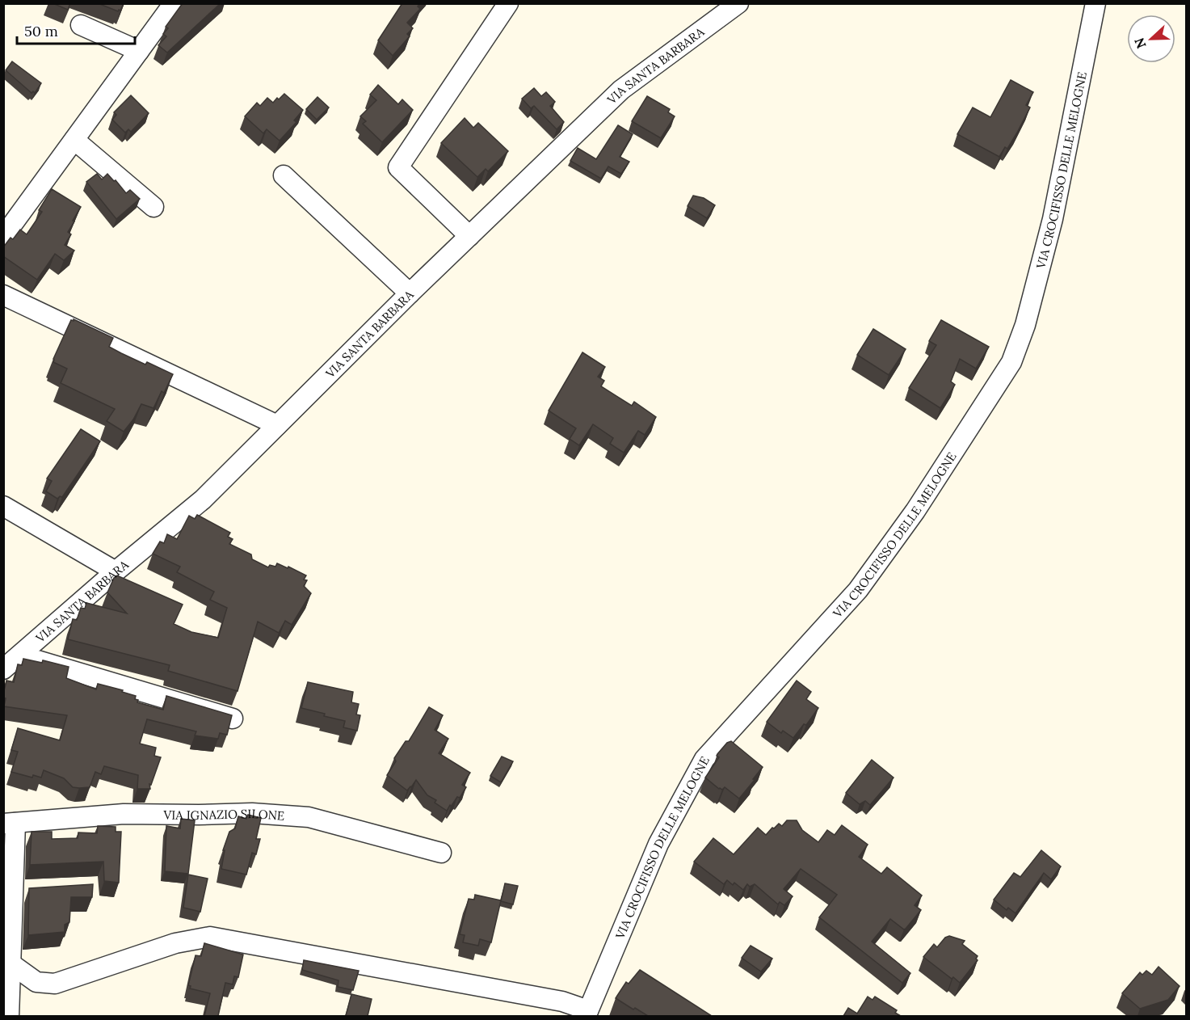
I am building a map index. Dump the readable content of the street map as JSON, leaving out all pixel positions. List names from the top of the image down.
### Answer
{
  "streets": {
    "street": ["VIA SANTA BARBARA", "VIA CROCIFISSO DELLE MELOGNE", "VIA IGNAZIO SILONE"]
  },
  "scale_bar": "50 m",
  "north": "left"
}
